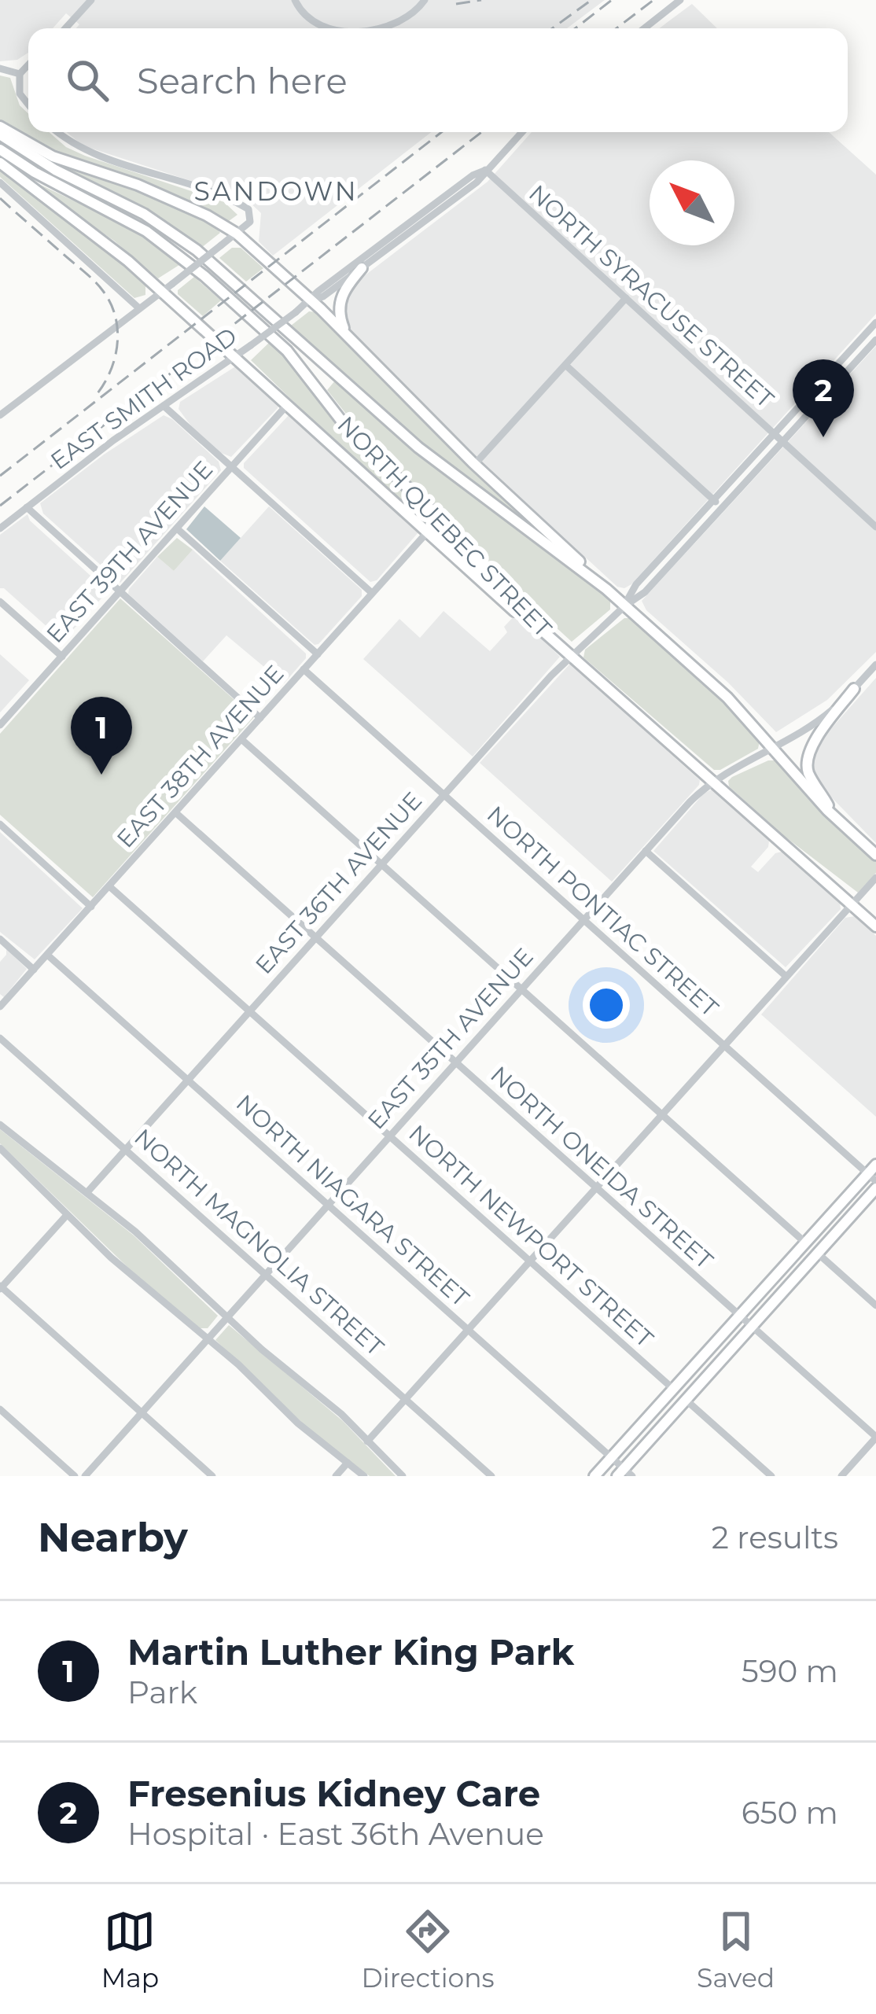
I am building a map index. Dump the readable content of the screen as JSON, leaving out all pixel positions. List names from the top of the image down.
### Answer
{
  "streets": {
    "main road": ["NORTH QUEBEC STREET"],
    "street": [
      "NORTH SYRACUSE STREET",
      "EAST SMITH ROAD",
      "EAST 39TH AVENUE",
      "EAST 38TH AVENUE",
      "EAST 36TH AVENUE",
      "NORTH PONTIAC STREET",
      "EAST 35TH AVENUE",
      "NORTH ONEIDA STREET",
      "NORTH NIAGARA STREET",
      "NORTH NEWPORT STREET",
      "NORTH MAGNOLIA STREET"
    ]
  },
  "crossings": [
    ["NORTH SYRACUSE STREET", "EAST SMITH ROAD"],
    ["NORTH SYRACUSE STREET", "EAST 36TH AVENUE"],
    ["NORTH QUEBEC STREET", "EAST 36TH AVENUE"],
    ["NORTH QUEBEC STREET", "EAST 35TH AVENUE"],
    ["EAST 38TH AVENUE", "NORTH PONTIAC STREET"],
    ["EAST 38TH AVENUE", "NORTH ONEIDA STREET"],
    ["EAST 38TH AVENUE", "NORTH NIAGARA STREET"],
    ["EAST 38TH AVENUE", "NORTH NEWPORT STREET"],
    ["EAST 36TH AVENUE", "NORTH PONTIAC STREET"],
    ["EAST 36TH AVENUE", "NORTH ONEIDA STREET"],
    ["EAST 36TH AVENUE", "NORTH NIAGARA STREET"],
    ["EAST 36TH AVENUE", "NORTH NEWPORT STREET"],
    ["EAST 36TH AVENUE", "NORTH MAGNOLIA STREET"],
    ["NORTH PONTIAC STREET", "EAST 35TH AVENUE"],
    ["EAST 35TH AVENUE", "NORTH ONEIDA STREET"],
    ["EAST 35TH AVENUE", "NORTH NIAGARA STREET"],
    ["EAST 35TH AVENUE", "NORTH NEWPORT STREET"],
    ["EAST 35TH AVENUE", "NORTH MAGNOLIA STREET"]
  ],
  "districts": ["SANDOWN"],
  "north": "top left",
  "page": {
    "search": "Search here",
    "pins": ["2", "1"],
    "heading": ["Nearby", "2 results"],
    "list": [
      {
        "mark": "1",
        "name": "Martin Luther King Park",
        "note": "Park",
        "value": "590 m"
      },
      {
        "mark": "2",
        "name": "Fresenius Kidney Care",
        "note": "Hospital · East 36th Avenue",
        "value": "650 m"
      }
    ],
    "nav": ["Map", "Directions", "Saved"]
  }
}
